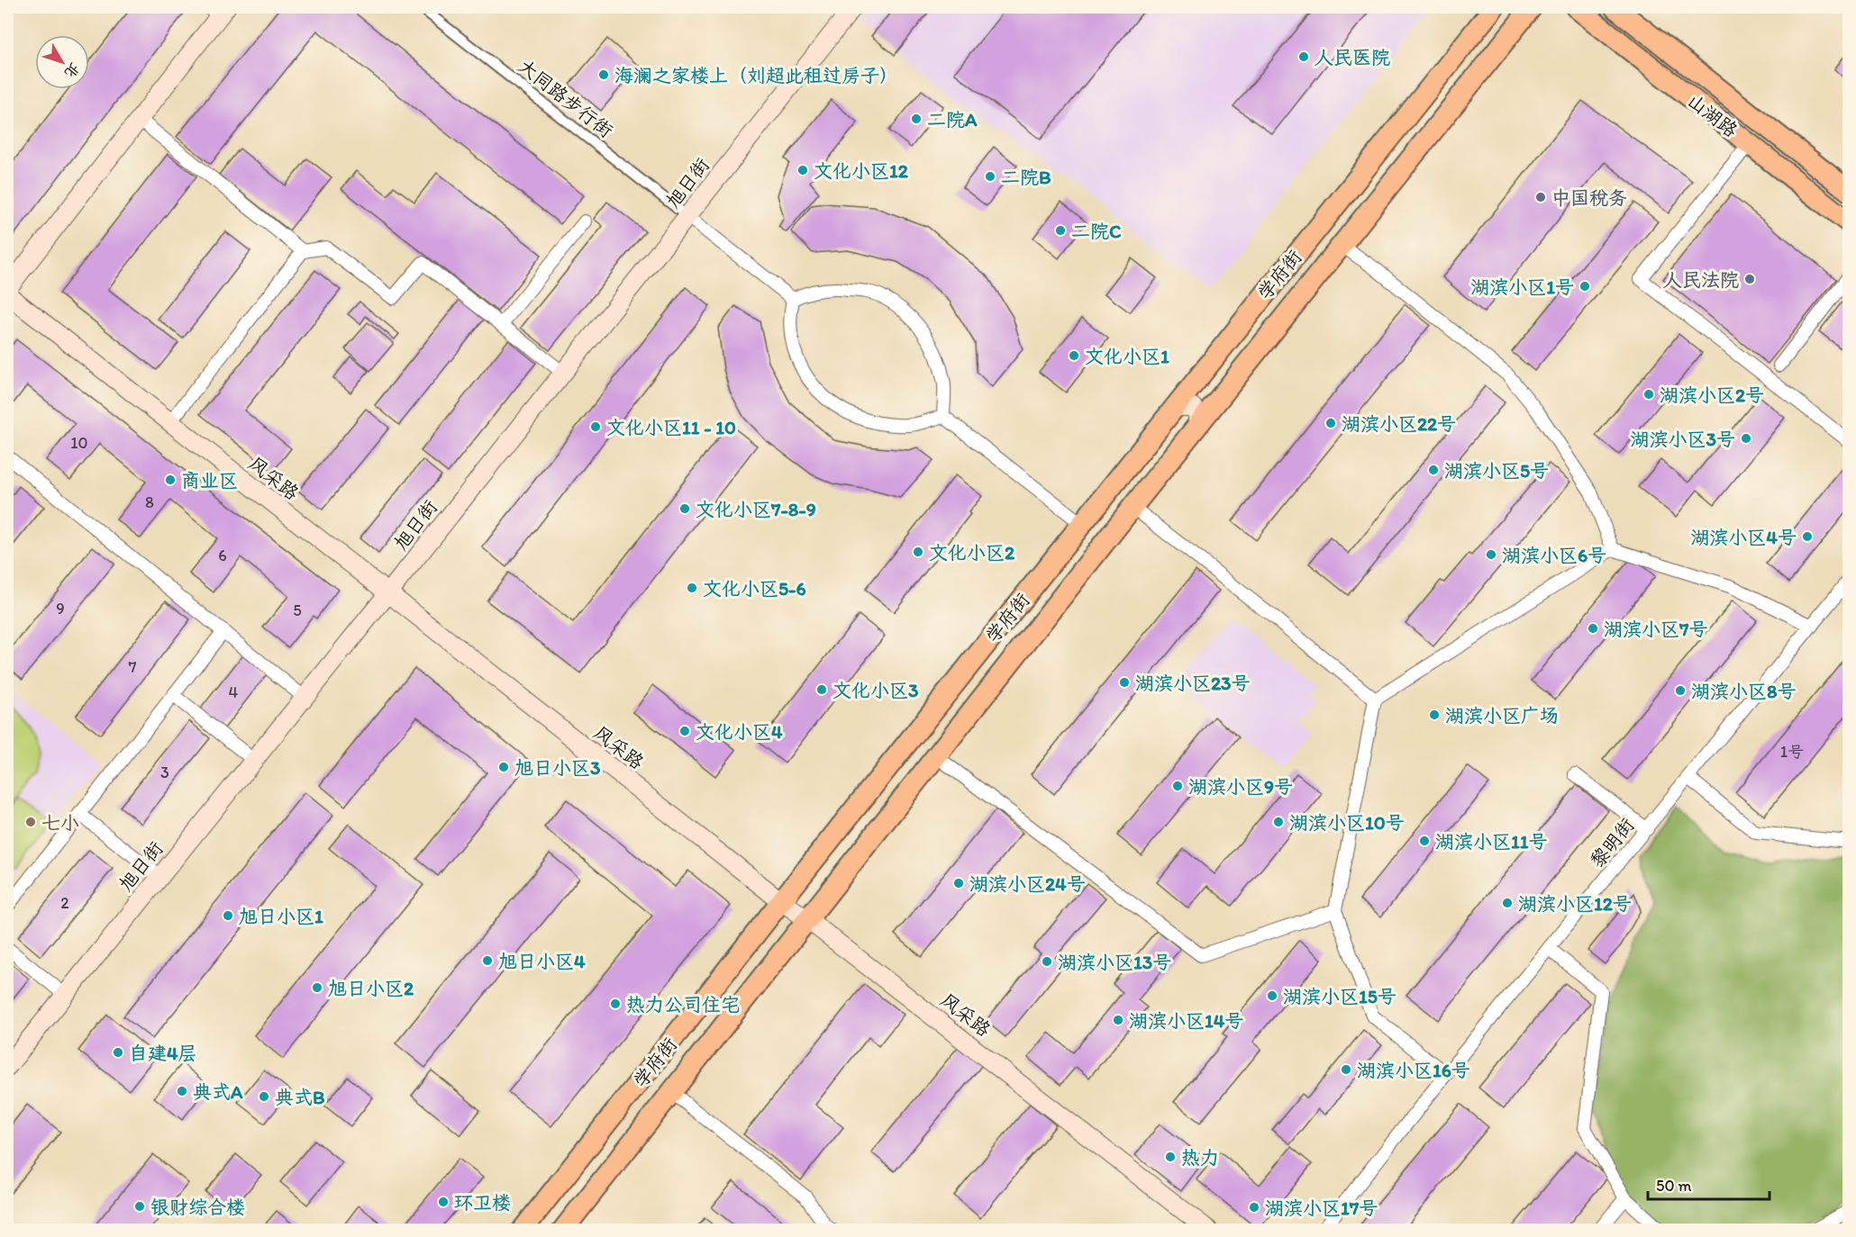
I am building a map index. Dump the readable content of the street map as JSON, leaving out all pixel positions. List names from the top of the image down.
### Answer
{
  "streets": {
    "main road": [
      "山湖路",
      "旭日街",
      "学府街",
      "风采路"
    ],
    "street": ["大同路步行街", "黎明街"]
  },
  "crossings": [
    ["大同路步行街", "旭日街"],
    ["旭日街", "风采路"],
    ["学府街", "风采路"]
  ],
  "places": [
    "人民医院",
    "海澜之家楼上（刘超此租过房子）",
    "二院A",
    "文化小区12",
    "二院B",
    "中国税务",
    "二院C",
    "人民法院",
    "湖滨小区1号",
    "文化小区1",
    "湖滨小区2号",
    "湖滨小区22号",
    "文化小区11 - 10",
    "湖滨小区3号",
    "湖滨小区5号",
    "商业区",
    "文化小区7-8-9",
    "湖滨小区4号",
    "文化小区2",
    "湖滨小区6号",
    "文化小区5-6",
    "湖滨小区7号",
    "湖滨小区23号",
    "文化小区3",
    "湖滨小区8号",
    "湖滨小区广场",
    "文化小区4",
    "旭日小区3",
    "湖滨小区9号",
    "七小",
    "湖滨小区10号",
    "湖滨小区11号",
    "湖滨小区24号",
    "湖滨小区12号",
    "旭日小区1",
    "旭日小区4",
    "湖滨小区13号",
    "旭日小区2",
    "湖滨小区15号",
    "热力公司住宅",
    "湖滨小区14号",
    "自建4层",
    "湖滨小区16号",
    "典式A",
    "典式B",
    "热力",
    "环卫楼",
    "银财综合楼",
    "湖滨小区17号"
  ],
  "house_numbers": [
    "10",
    "8",
    "6",
    "9",
    "5",
    "7",
    "4",
    "1号",
    "3",
    "2"
  ],
  "scale_bar": "50 m",
  "north": "bottom right"
}
